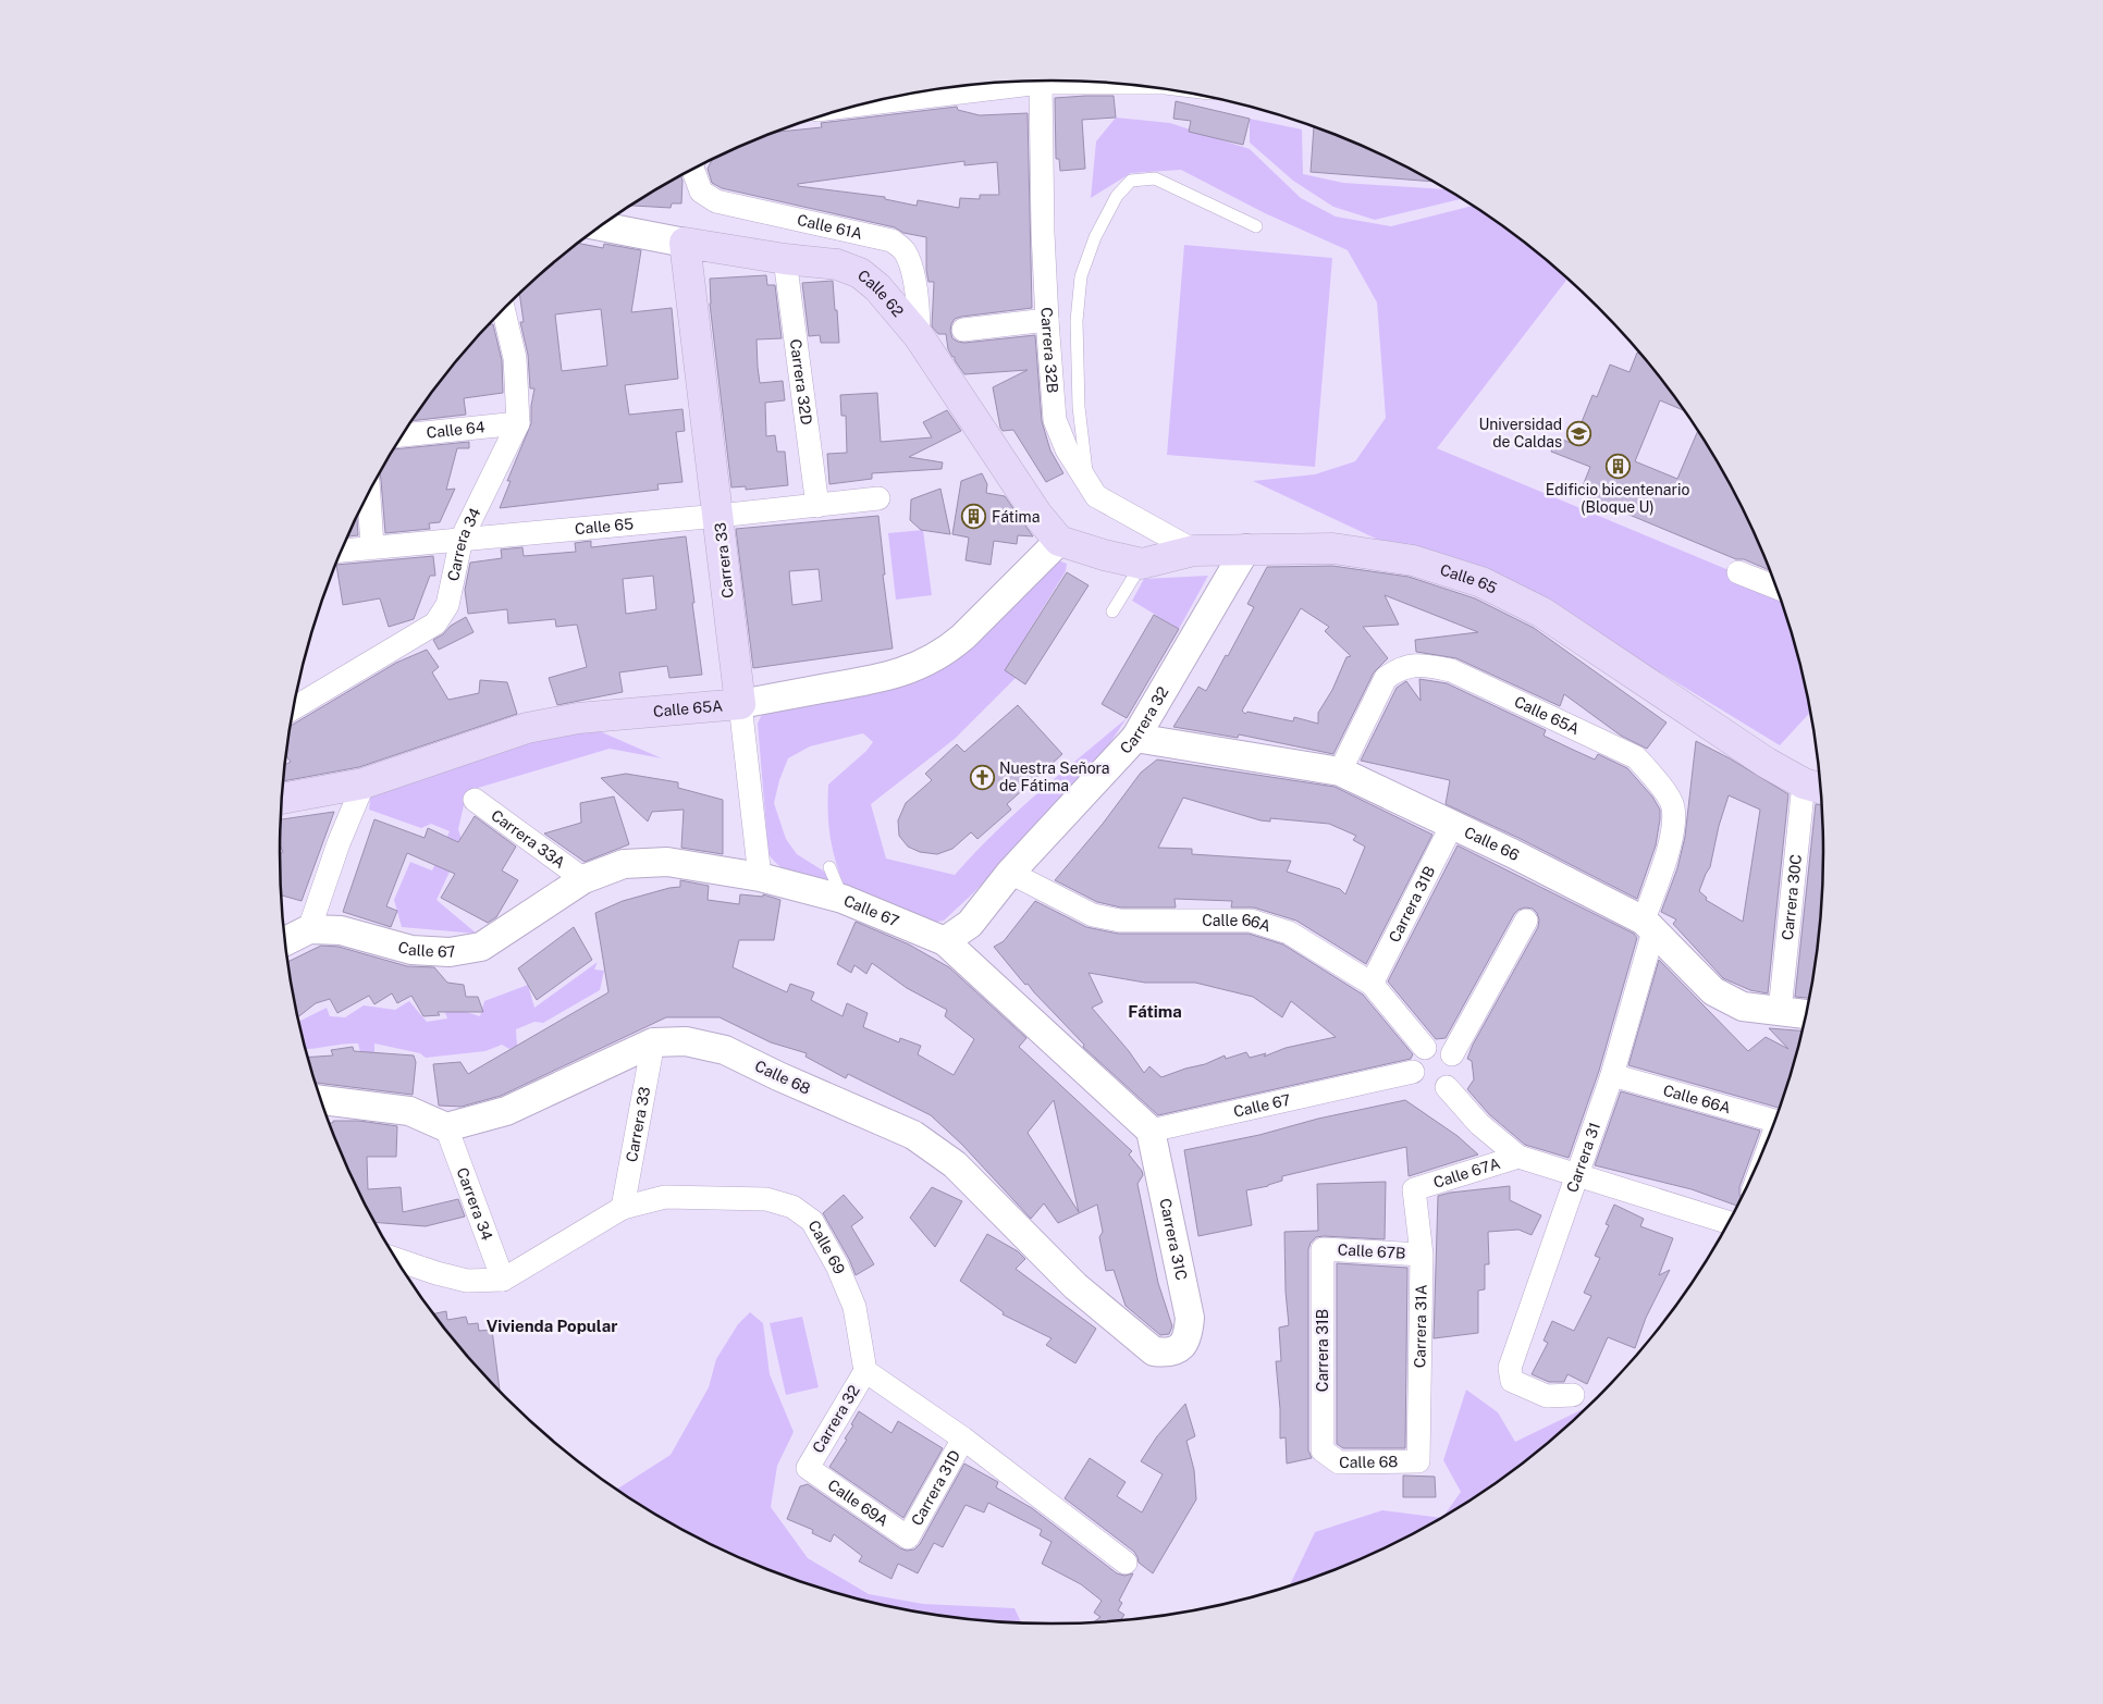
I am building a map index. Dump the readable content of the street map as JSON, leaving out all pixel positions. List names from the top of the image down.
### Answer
{
  "streets": {
    "main road": [
      "Calle 62",
      "Calle 65",
      "Carrera 33",
      "Calle 65A"
    ],
    "street": [
      "Calle 61A",
      "Carrera 32B",
      "Carrera 32D",
      "Calle 64",
      "Carrera 34",
      "Carrera 32",
      "Carrera 33A",
      "Calle 66",
      "Carrera 30C",
      "Carrera 31B",
      "Calle 67",
      "Calle 66A",
      "Calle 68",
      "Carrera 31",
      "Calle 67A",
      "Carrera 31C",
      "Calle 69",
      "Calle 67B",
      "Carrera 31A",
      "Carrera 31D",
      "Calle 69A"
    ]
  },
  "crossings": [
    ["Calle 61A", "Calle 62"],
    ["Calle 62", "Carrera 32D"],
    ["Calle 62", "Calle 65"],
    ["Calle 62", "Carrera 33"],
    ["Calle 62", "Calle 65A"],
    ["Carrera 32B", "Calle 65"],
    ["Carrera 32D", "Calle 65"],
    ["Calle 64", "Carrera 34"],
    ["Calle 65", "Carrera 34"],
    ["Calle 65", "Carrera 33"],
    ["Calle 65", "Calle 65A"],
    ["Calle 65", "Carrera 32"],
    ["Calle 65", "Carrera 30C"],
    ["Carrera 34", "Calle 68"],
    ["Carrera 34", "Calle 69"],
    ["Carrera 33", "Calle 65A"],
    ["Carrera 33", "Calle 67"],
    ["Carrera 33", "Calle 68"],
    ["Carrera 33", "Calle 69"],
    ["Calle 65A", "Calle 66"],
    ["Calle 65A", "Carrera 31"],
    ["Carrera 32", "Calle 66"],
    ["Carrera 32", "Calle 67"],
    ["Carrera 32", "Calle 66A"],
    ["Carrera 32", "Calle 69"],
    ["Carrera 32", "Calle 69A"],
    ["Carrera 33A", "Calle 67"],
    ["Calle 66", "Carrera 30C"],
    ["Calle 66", "Carrera 31B"],
    ["Calle 66", "Carrera 31"],
    ["Carrera 31B", "Calle 66A"],
    ["Carrera 31B", "Calle 68"],
    ["Carrera 31B", "Calle 67B"],
    ["Calle 67", "Calle 66A"],
    ["Calle 67", "Carrera 31C"],
    ["Calle 66A", "Carrera 31"],
    ["Calle 68", "Carrera 31C"],
    ["Calle 68", "Carrera 31A"],
    ["Calle 67A", "Carrera 31A"],
    ["Calle 67B", "Carrera 31A"],
    ["Carrera 31D", "Calle 69A"]
  ],
  "districts": ["Fátima", "Vivienda Popular"],
  "places": {
    "school or university": ["Universidad de Caldas"],
    "building": ["Edificio bicentenario (Bloque U)", "Fátima"],
    "church": ["Nuestra Señora de Fátima"]
  }
}
